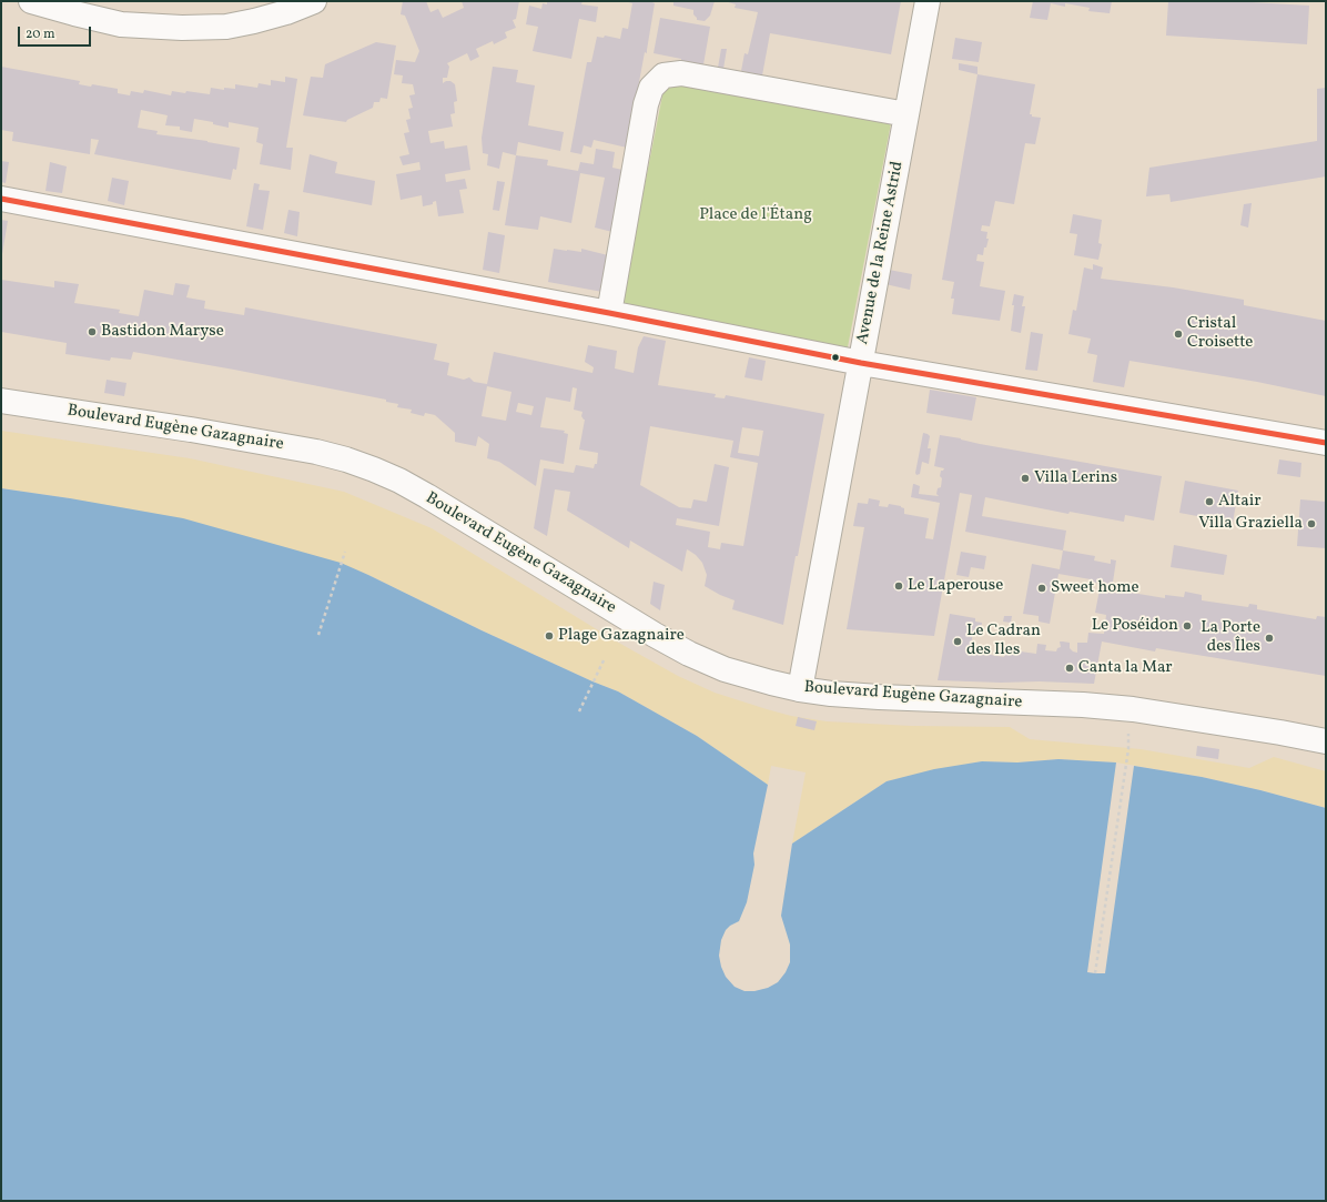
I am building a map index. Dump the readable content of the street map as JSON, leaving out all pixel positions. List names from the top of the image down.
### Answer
{
  "streets": {
    "street": ["Avenue de la Reine Astrid", "Boulevard Eugène Gazagnaire"]
  },
  "crossings": [
    ["Avenue de la Reine Astrid", "Boulevard Eugène Gazagnaire"]
  ],
  "parks": ["Place de l'Étang"],
  "places": [
    "Bastidon Maryse",
    "Cristal Croisette",
    "Villa Lerins",
    "Altair",
    "Villa Graziella",
    "Le Laperouse",
    "Sweet home",
    "Le Poséidon",
    "Plage Gazagnaire",
    "La Porte des Îles",
    "Le Cadran des Iles",
    "Canta la Mar"
  ],
  "scale_bar": "20 m"
}
